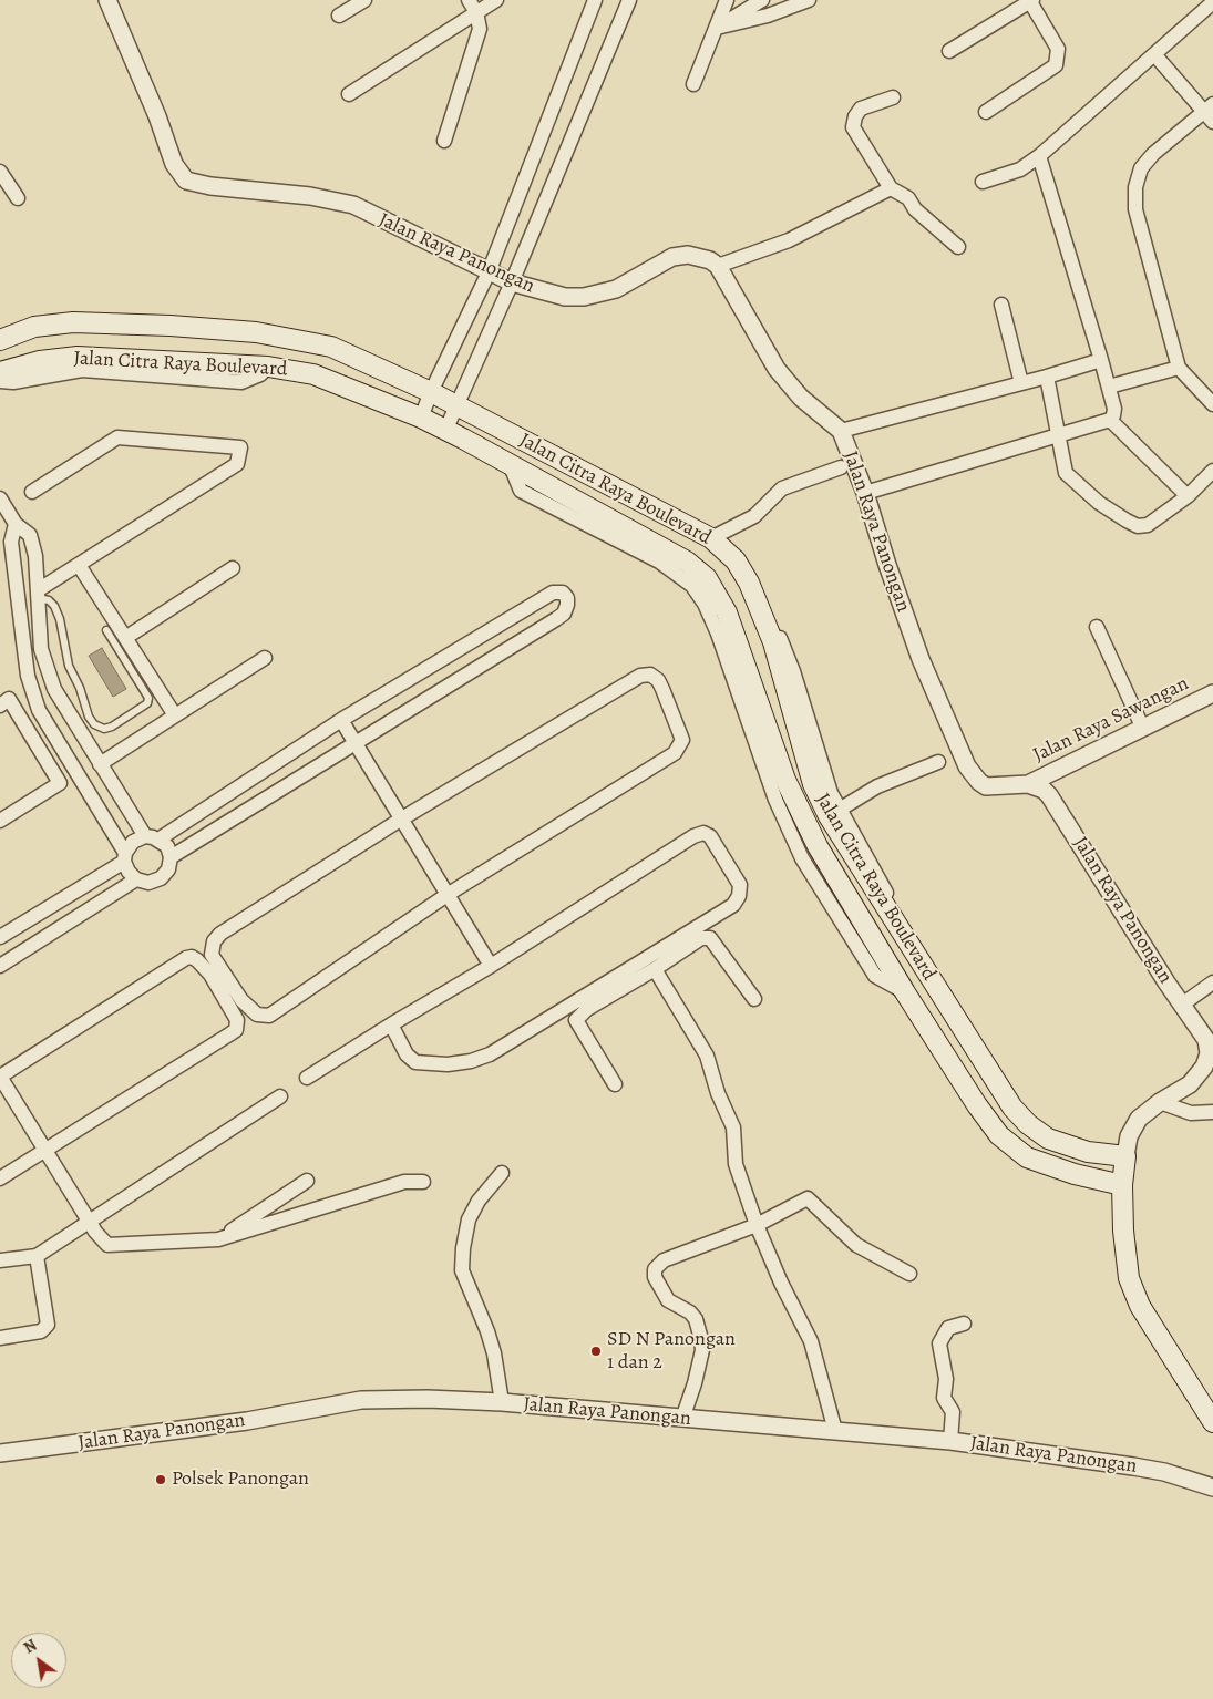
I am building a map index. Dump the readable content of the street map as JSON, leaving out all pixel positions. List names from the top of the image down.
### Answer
{
  "streets": {
    "main road": ["Jalan Raya Panongan", "Jalan Citra Raya Boulevard"],
    "street": ["Jalan Raya Sawangan"]
  },
  "crossings": [
    ["Jalan Raya Panongan", "Jalan Citra Raya Boulevard"],
    ["Jalan Raya Panongan", "Jalan Raya Sawangan"]
  ],
  "places": ["SD N Panongan 1 dan 2", "Polsek Panongan"],
  "north": "top left"
}
